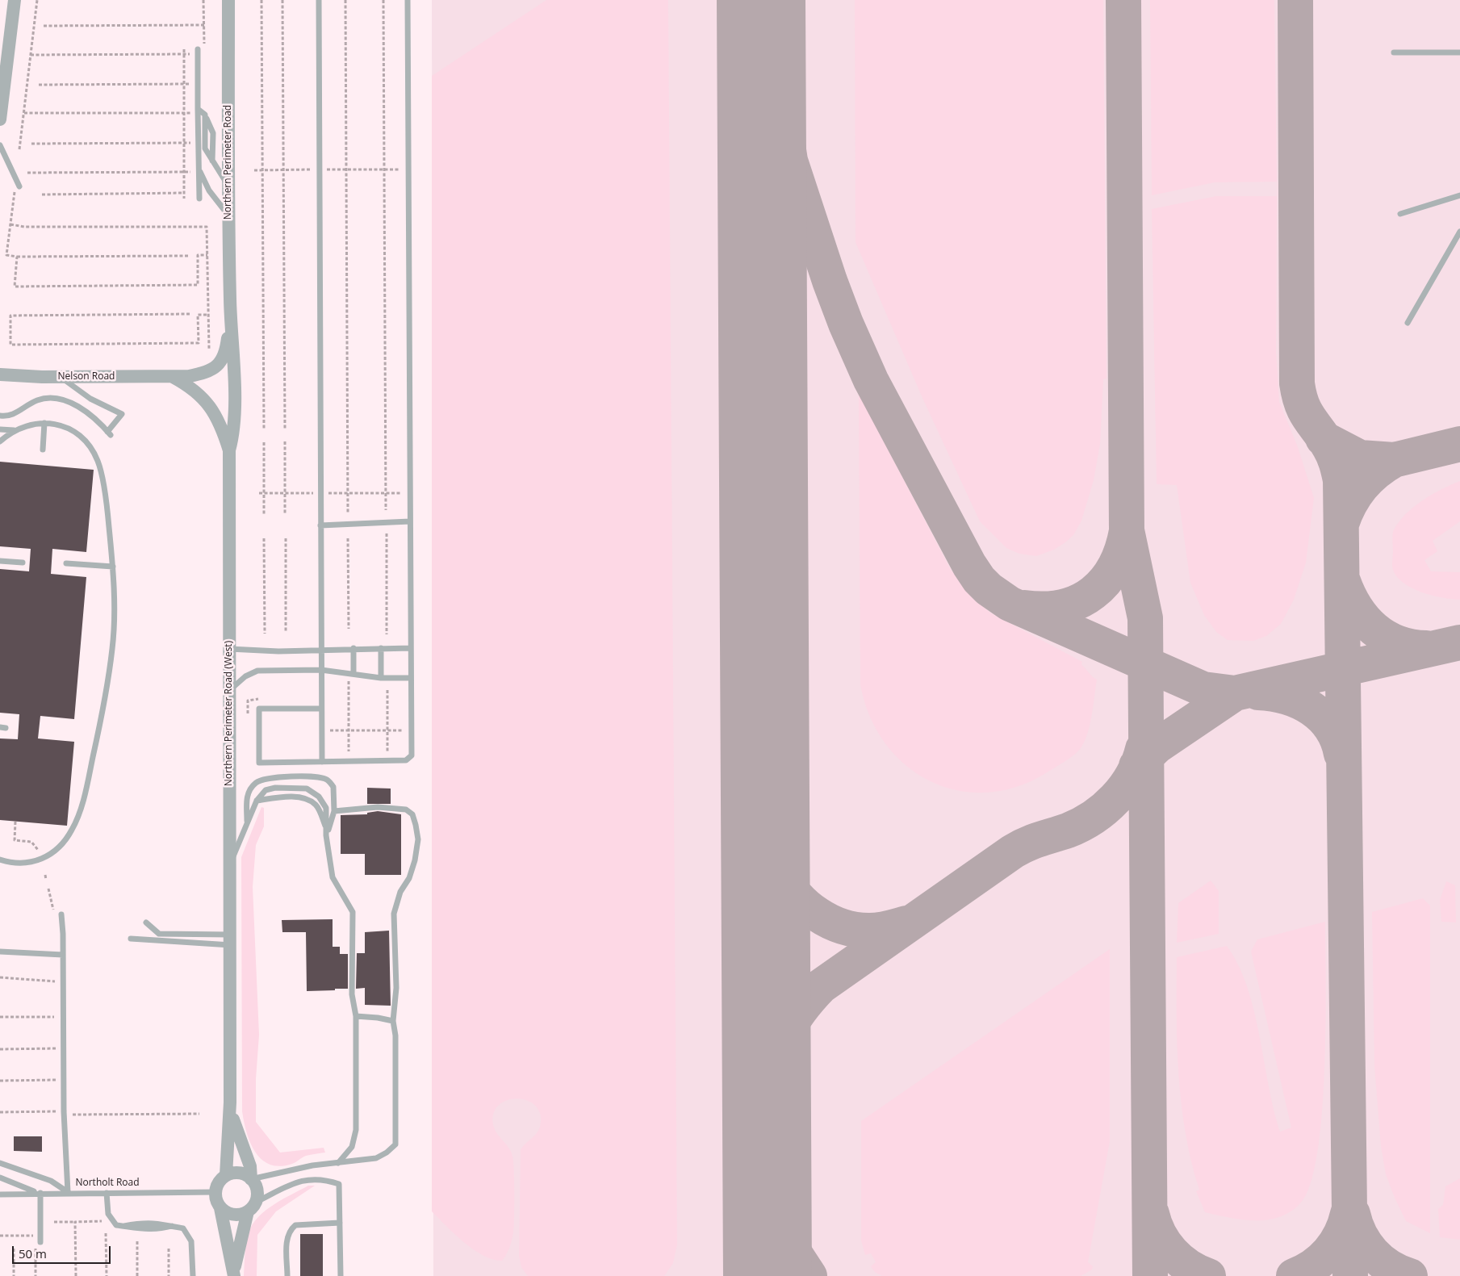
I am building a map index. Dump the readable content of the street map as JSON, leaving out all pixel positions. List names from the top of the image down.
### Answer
{
  "streets": {
    "street": ["Northern Perimeter Road", "Nelson Road", "Northern Perimeter Road (West)"],
    "lane": ["Northolt Road"]
  },
  "crossings": [
    ["Northern Perimeter Road", "Nelson Road"],
    ["Northern Perimeter Road", "Northern Perimeter Road (West)"],
    ["Nelson Road", "Northern Perimeter Road (West)"],
    ["Northern Perimeter Road (West)", "Northolt Road"]
  ],
  "scale_bar": "50 m"
}
